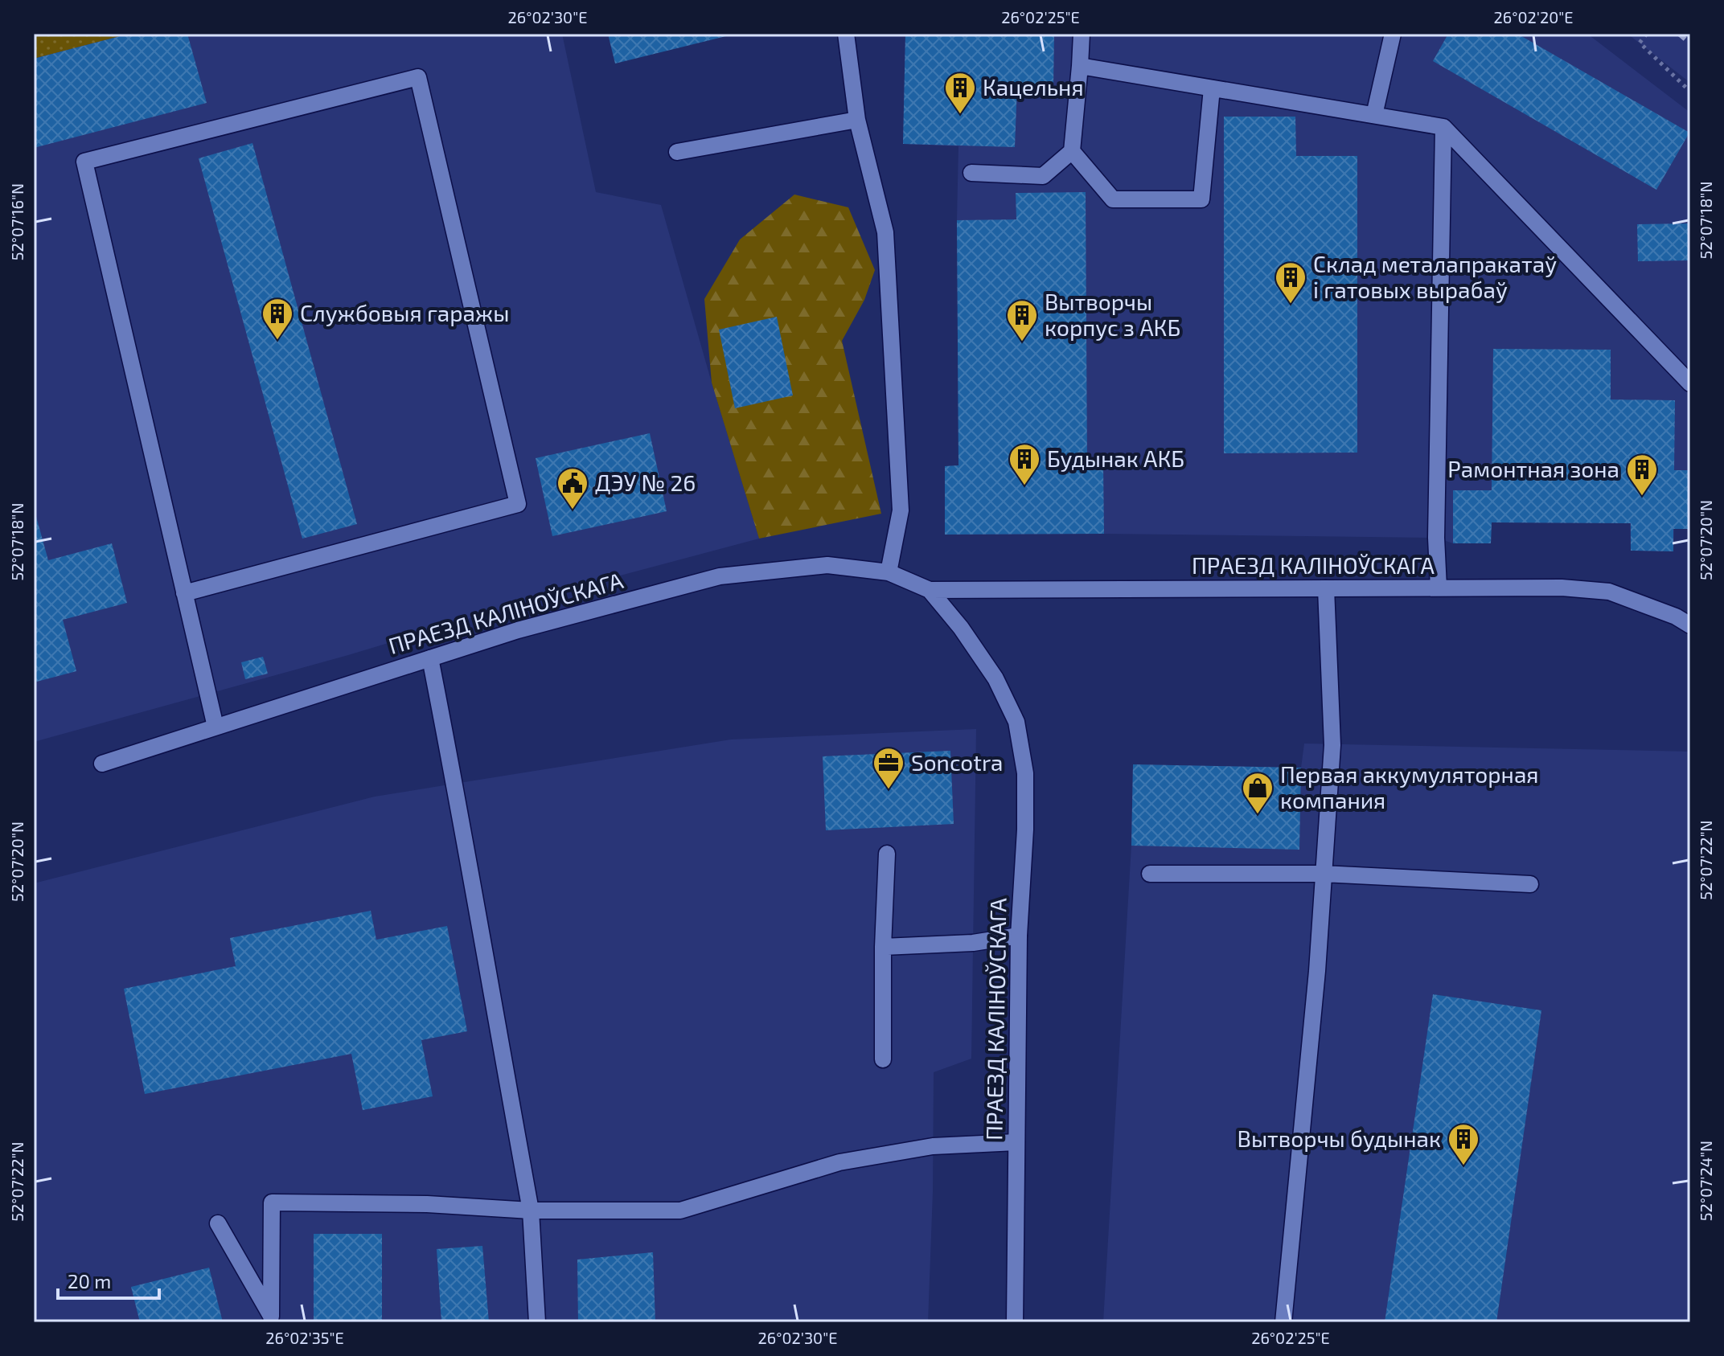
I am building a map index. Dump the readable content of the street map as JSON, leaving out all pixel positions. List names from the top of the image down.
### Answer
{
  "streets": {
    "street": ["ПРАЕЗД КАЛІНОЎСКАГА"]
  },
  "places": {
    "building": [
      "Кацельня",
      "Склад металапракатаў і гатовых вырабаў",
      "Службовыя гаражы",
      "Вытворчы корпус з АКБ",
      "Будынак АКБ",
      "Рамонтная зона",
      "Вытворчы будынак"
    ],
    "public building": ["ДЭУ № 26"],
    "office": ["Soncotra"],
    "shop": ["Первая аккумуляторная компания"]
  },
  "scale_bar": "20 m",
  "coordinates": [
    "26°02'30\"E",
    "26°02'25\"E",
    "26°02'20\"E",
    "52°07'18\"N",
    "52°07'16\"N",
    "52°07'20\"N",
    "52°07'22\"N",
    "52°07'24\"N",
    "26°02'35\"E"
  ]
}
